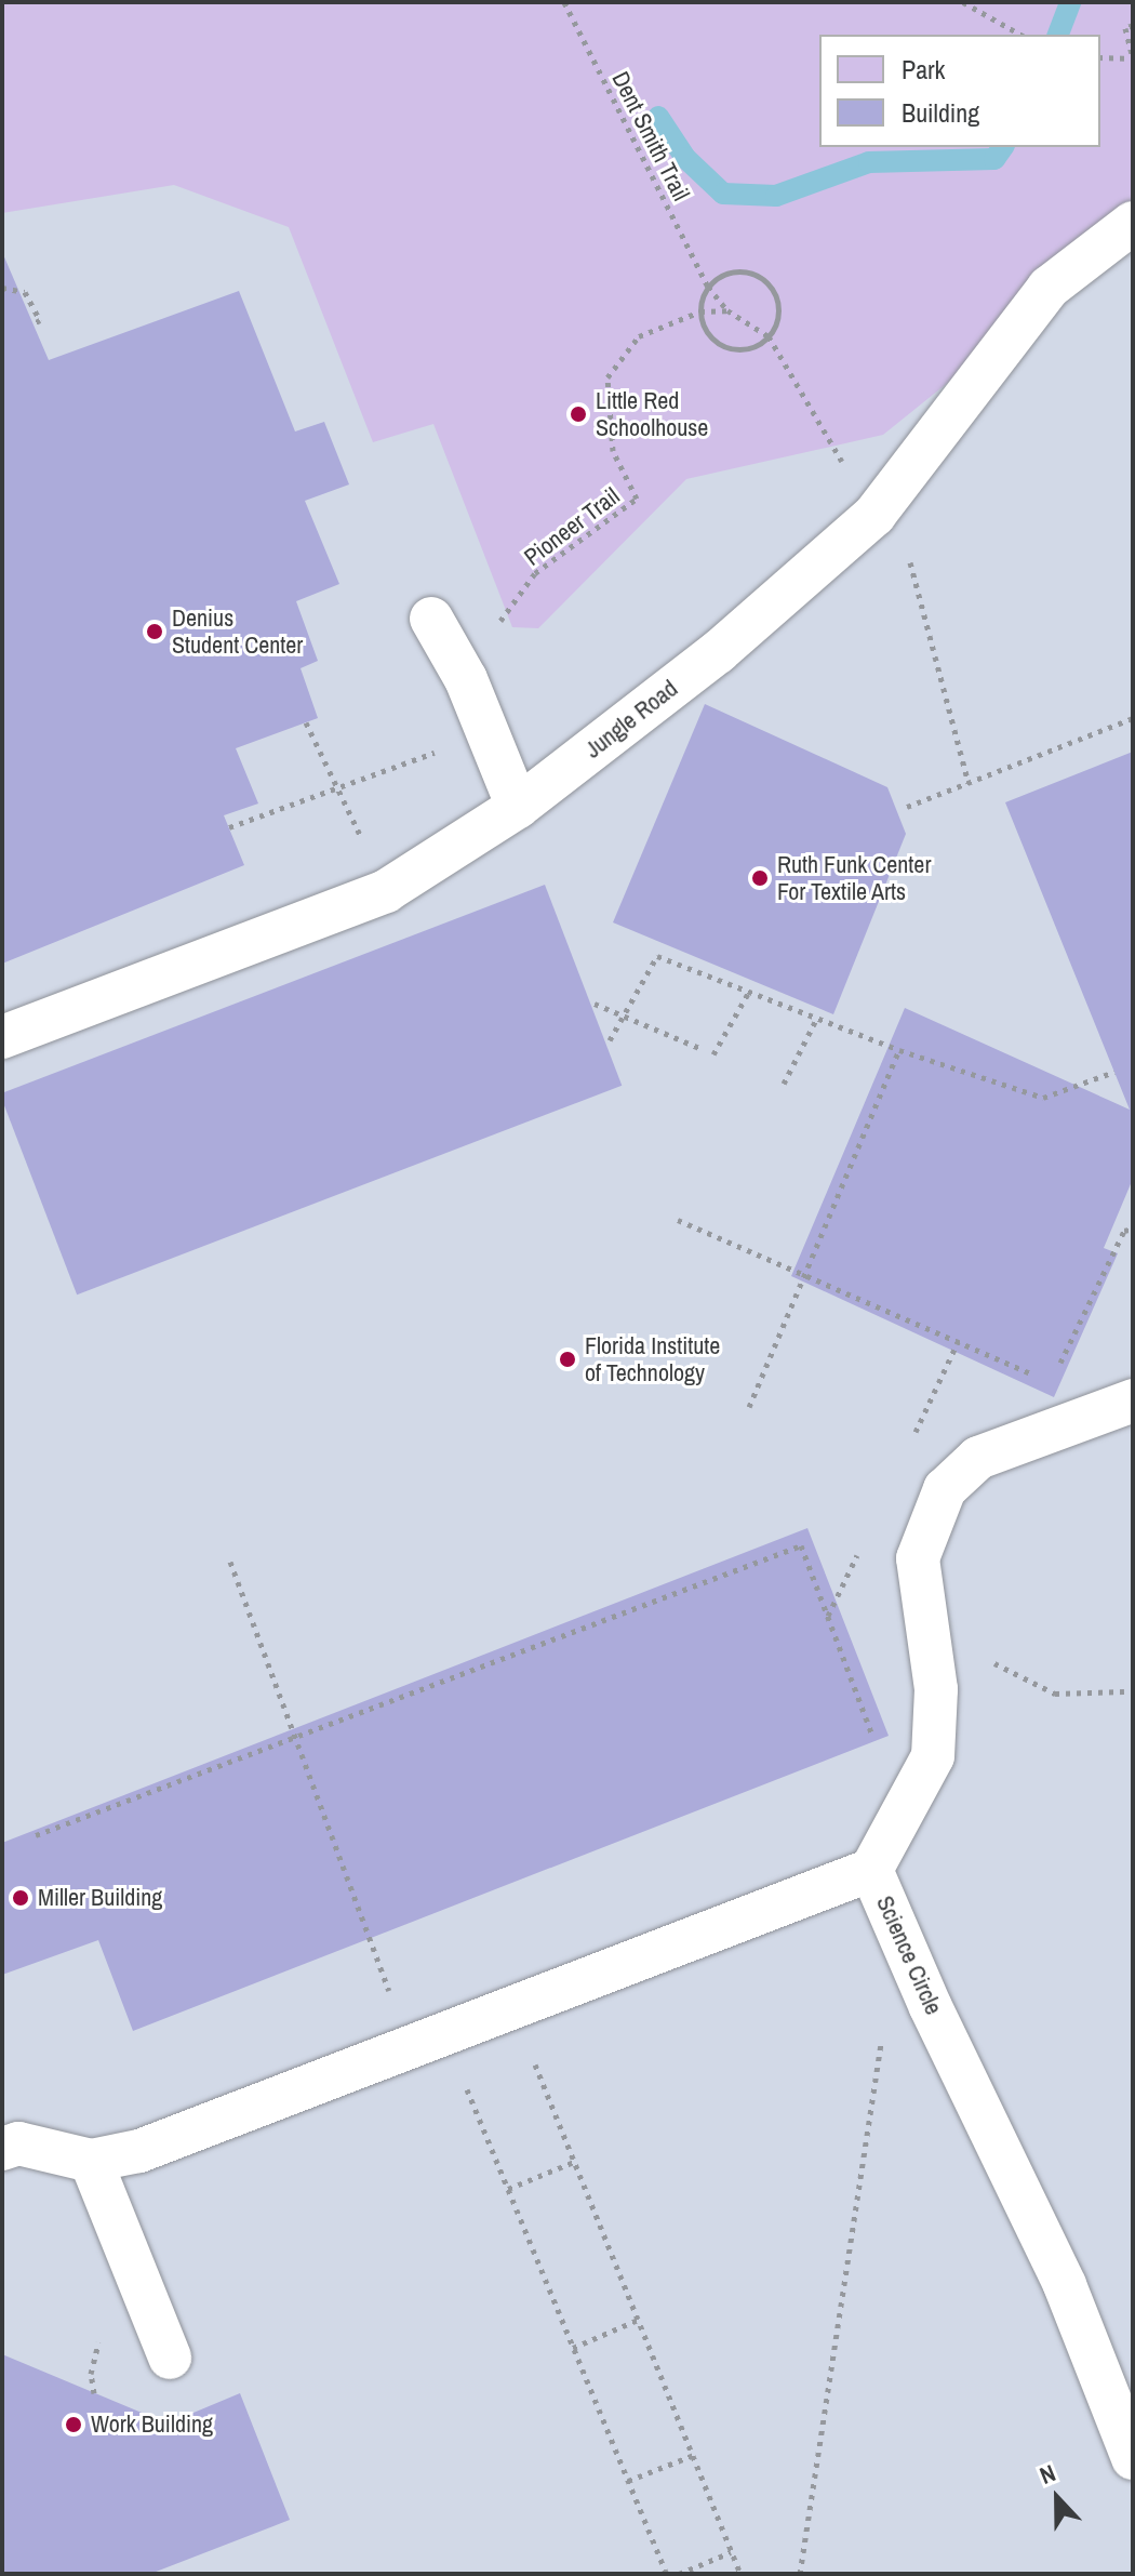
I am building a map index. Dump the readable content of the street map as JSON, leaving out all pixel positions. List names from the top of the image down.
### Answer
{
  "streets": {
    "lane": ["Jungle Road", "Science Circle"],
    "path": ["Dent Smith Trail", "Pioneer Trail"]
  },
  "crossings": [
    ["Dent Smith Trail", "Pioneer Trail"]
  ],
  "places": [
    "Little Red Schoolhouse",
    "Denius Student Center",
    "Ruth Funk Center For Textile Arts",
    "Florida Institute of Technology",
    "Miller Building",
    "Work Building"
  ],
  "legend": ["Park", "Building"],
  "north": "top"
}
